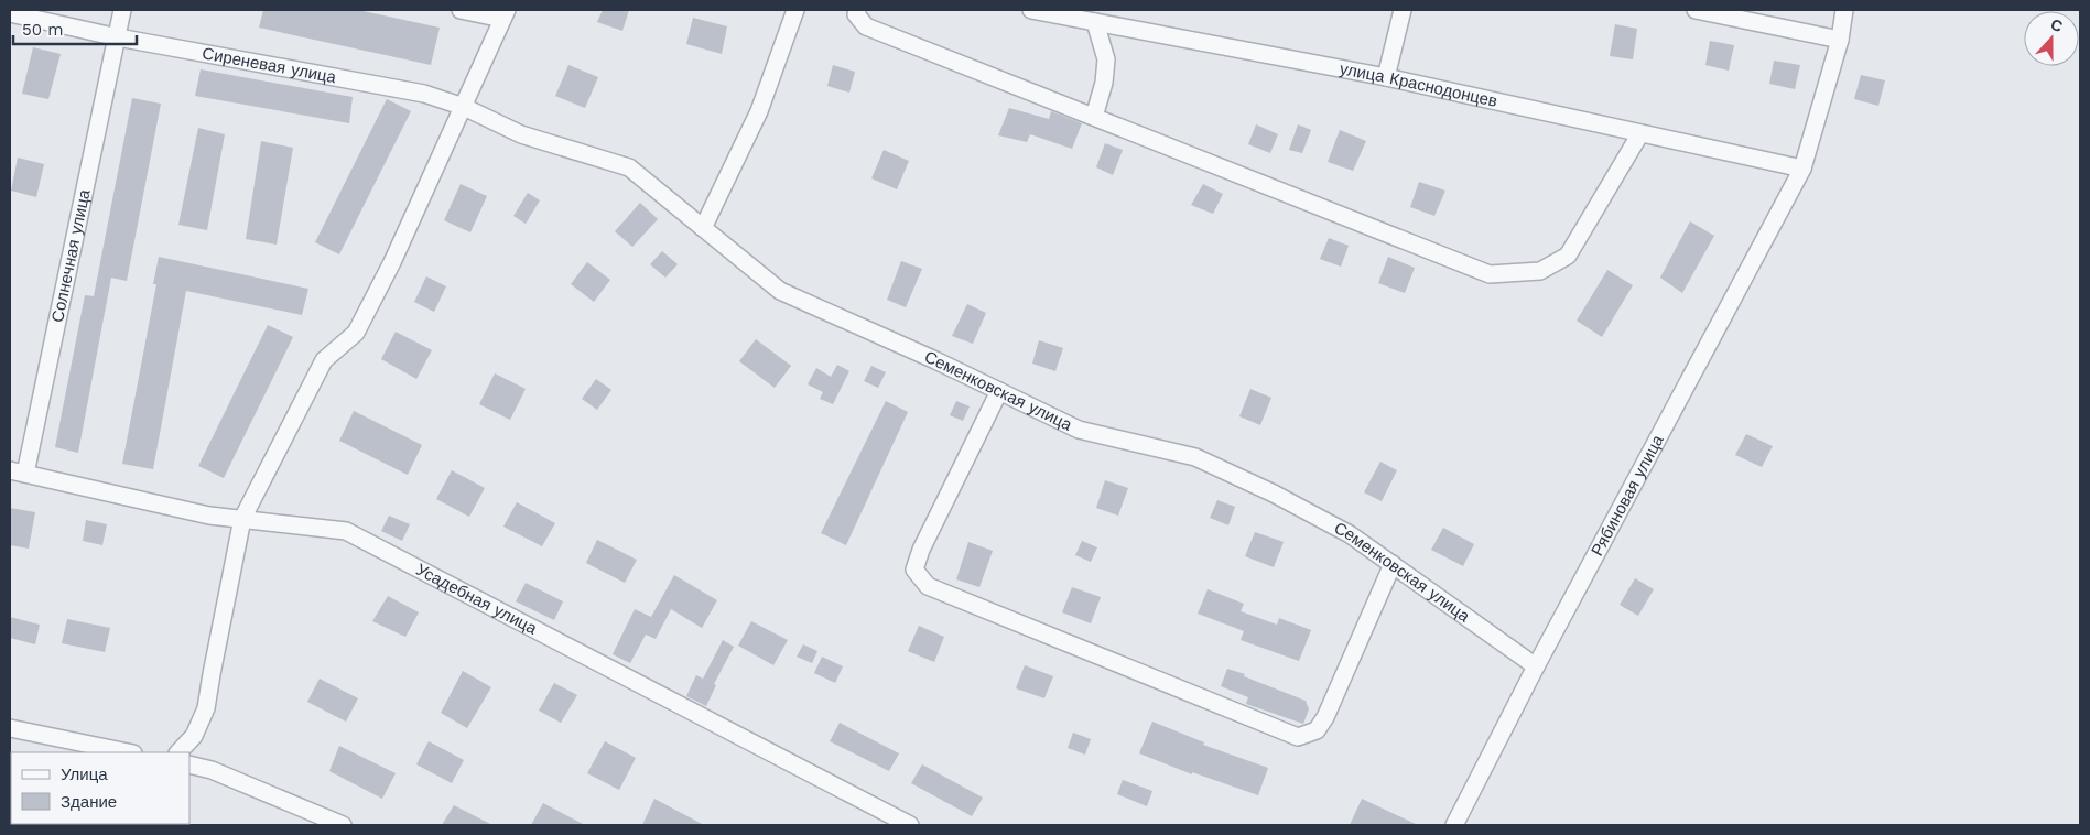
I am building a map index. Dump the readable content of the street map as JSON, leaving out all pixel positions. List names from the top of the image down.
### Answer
{
  "streets": {
    "street": [
      "Сиреневая улица",
      "улица Краснодонцев",
      "Солнечная улица",
      "Семенковская улица",
      "Рябиновая улица",
      "Усадебная улица"
    ]
  },
  "crossings": [
    ["Сиреневая улица", "Солнечная улица"],
    ["Сиреневая улица", "Семенковская улица"],
    ["улица Краснодонцев", "Рябиновая улица"],
    ["Солнечная улица", "Усадебная улица"],
    ["Семенковская улица", "Рябиновая улица"]
  ],
  "legend": ["Улица", "Здание"],
  "scale_bar": "50 m",
  "north": "top"
}
